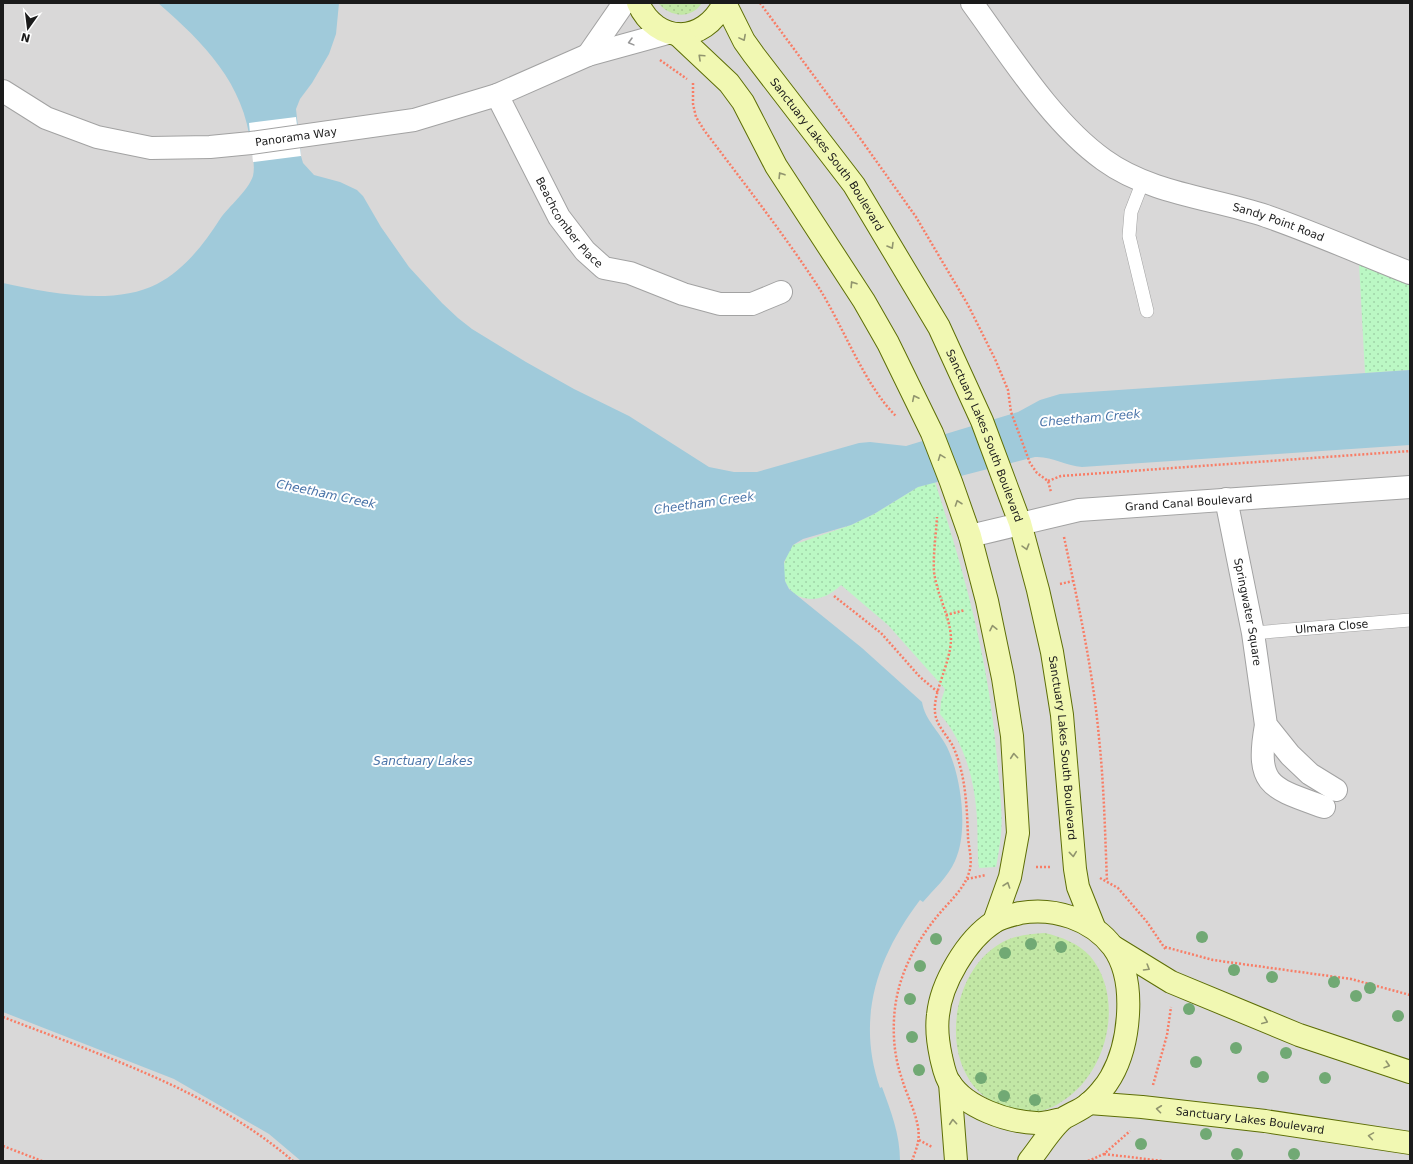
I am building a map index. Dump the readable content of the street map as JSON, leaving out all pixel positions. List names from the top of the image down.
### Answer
{
  "streets": {
    "street": [
      "Panorama Way",
      "Sanctuary Lakes South Boulevard",
      "Beachcomber Place",
      "Sandy Point Road",
      "Grand Canal Boulevard",
      "Springwater Square",
      "Sanctuary Lakes Boulevard"
    ],
    "lane": ["Ulmara Close"]
  },
  "crossings": [
    ["Panorama Way", "Beachcomber Place"],
    ["Sanctuary Lakes South Boulevard", "Grand Canal Boulevard"],
    ["Grand Canal Boulevard", "Springwater Square"],
    ["Springwater Square", "Ulmara Close"]
  ],
  "water": ["Cheetham Creek", "Sanctuary Lakes"],
  "north": "bottom"
}
